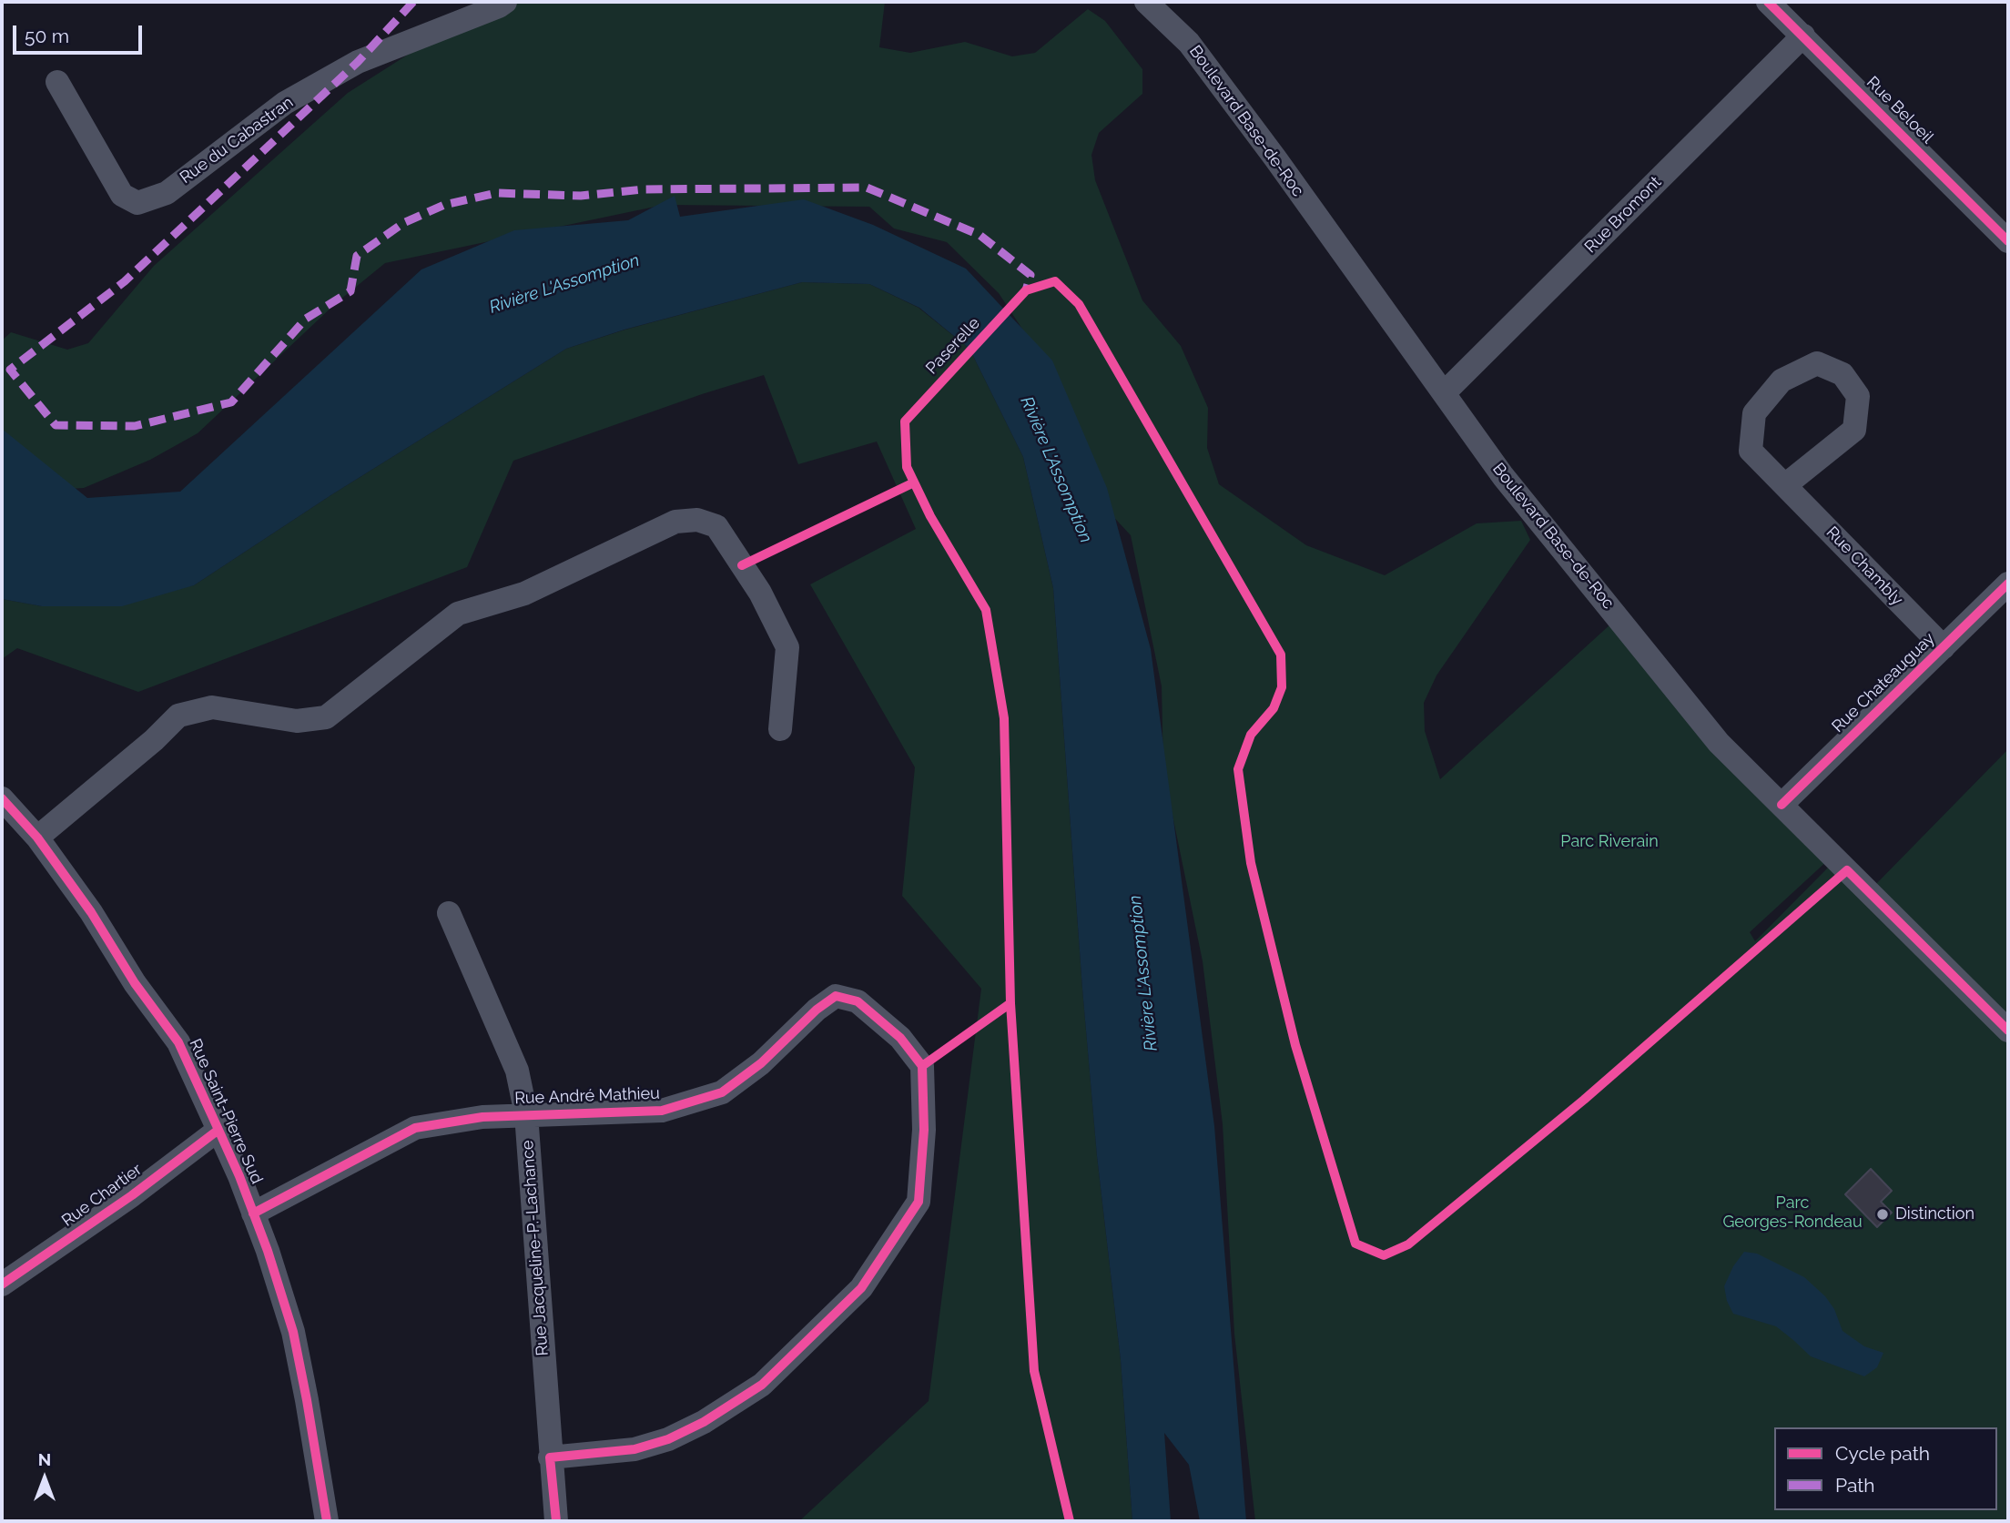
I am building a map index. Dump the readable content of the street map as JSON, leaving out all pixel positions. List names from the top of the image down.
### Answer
{
  "streets": {
    "street": [
      "Rue Beloeil",
      "Boulevard Base-de-Roc",
      "Rue du Cabastran",
      "Rue Bromont",
      "Rue Chambly",
      "Rue Chateauguay",
      "Rue André Mathieu",
      "Rue Saint-Pierre Sud",
      "Rue Chartier",
      "Rue Jacqueline-P.-Lachance"
    ],
    "cycle path": ["Paserelle"]
  },
  "crossings": [
    ["Rue Beloeil", "Rue Bromont"],
    ["Boulevard Base-de-Roc", "Rue Bromont"],
    ["Boulevard Base-de-Roc", "Rue Chateauguay"],
    ["Rue Chambly", "Rue Chateauguay"],
    ["Rue André Mathieu", "Rue Saint-Pierre Sud"],
    ["Rue André Mathieu", "Rue Jacqueline-P.-Lachance"],
    ["Rue Saint-Pierre Sud", "Rue Chartier"]
  ],
  "water": ["Rivière L'Assomption"],
  "parks": ["Parc Riverain", "Parc Georges-Rondeau"],
  "places": ["Distinction"],
  "legend": ["Cycle path", "Path"],
  "scale_bar": "50 m",
  "north": "top"
}
